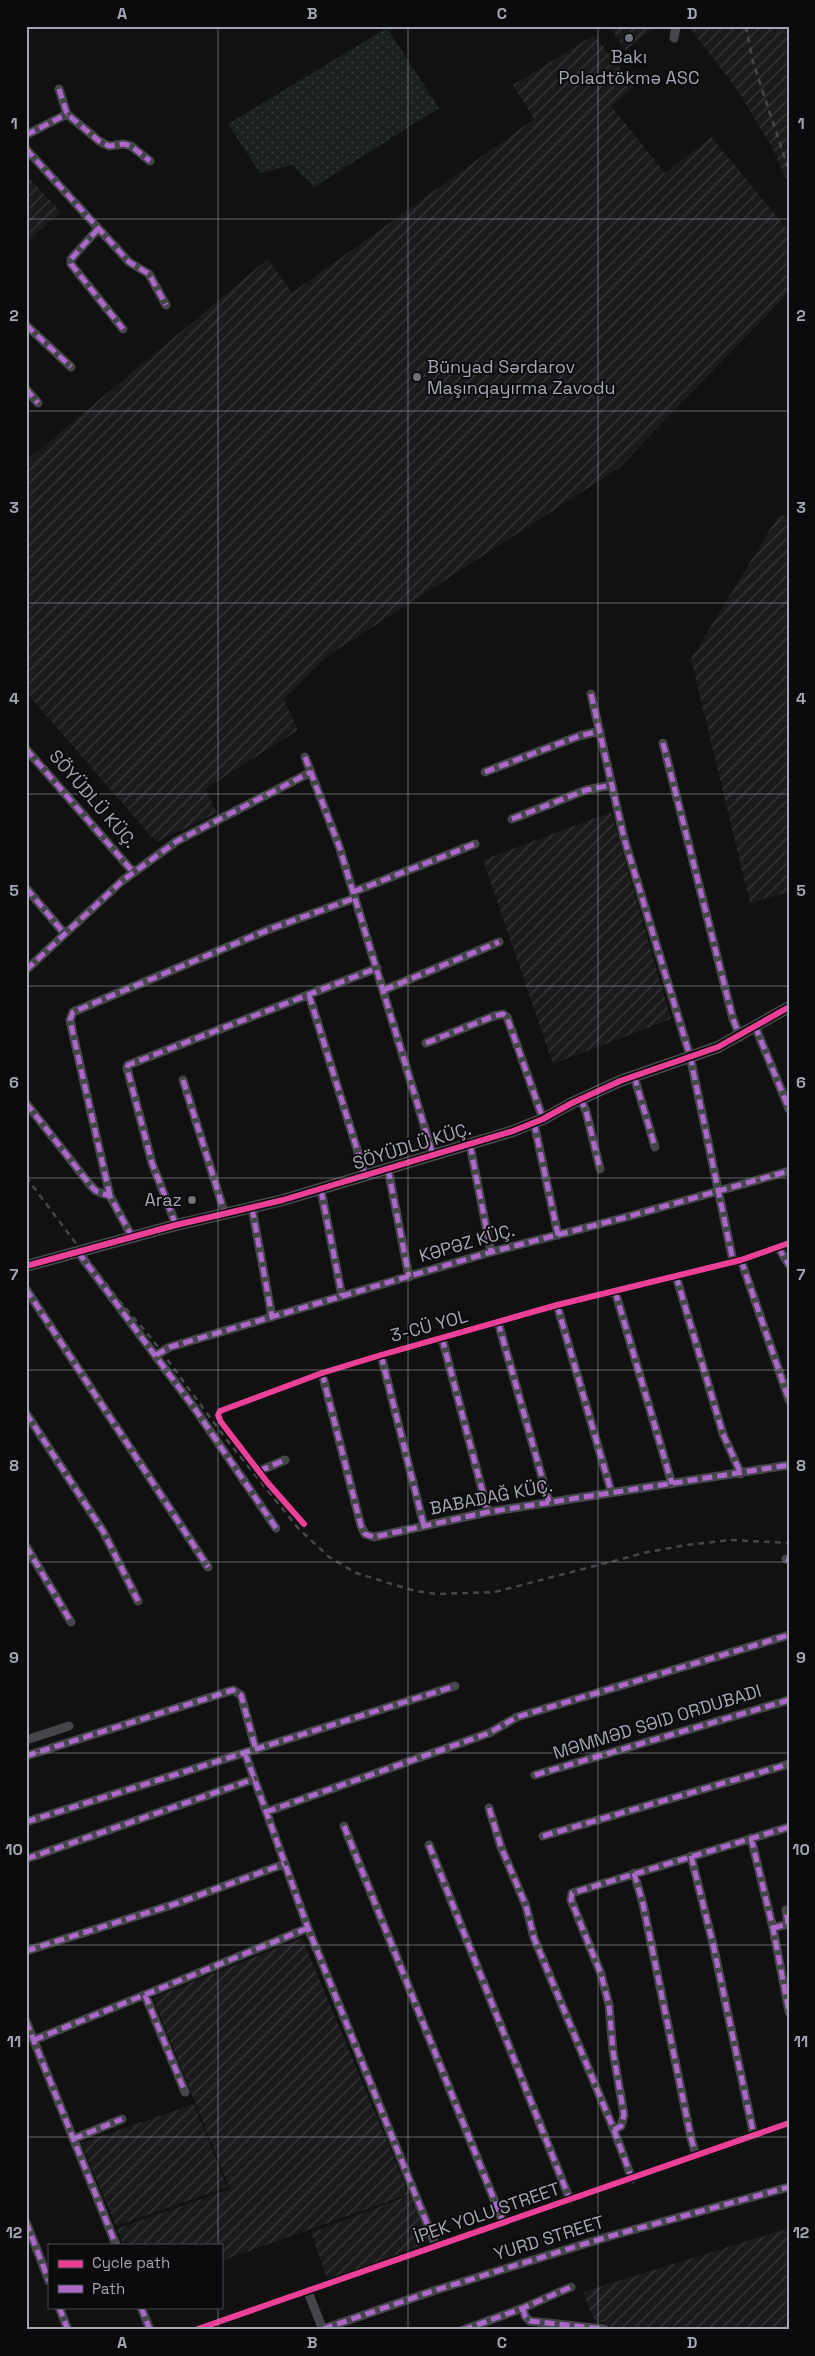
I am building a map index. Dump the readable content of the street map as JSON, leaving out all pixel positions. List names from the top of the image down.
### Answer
{
  "streets": {
    "street": [
      "SÖYÜDLÜ KÜÇ.",
      "KƏPƏZ KÜÇ.",
      "3-CÜ YOL",
      "BABADAĞ KÜÇ.",
      "MƏMMƏD SƏID ORDUBADI",
      "İPEK YOLU STREET",
      "YURD STREET"
    ]
  },
  "crossings": [
    ["3-CÜ YOL", "BABADAĞ KÜÇ."]
  ],
  "places": ["Bakı Poladtökmə ASC", "Bünyad Sərdarov Maşınqayırma Zavodu", "Araz"],
  "legend": ["Cycle path", "Path"],
  "grid": {
    "columns": [
      "A",
      "B",
      "C",
      "D"
    ],
    "rows": [
      "1",
      "2",
      "3",
      "4",
      "5",
      "6",
      "7",
      "8",
      "9",
      "10",
      "11",
      "12"
    ]
  }
}
